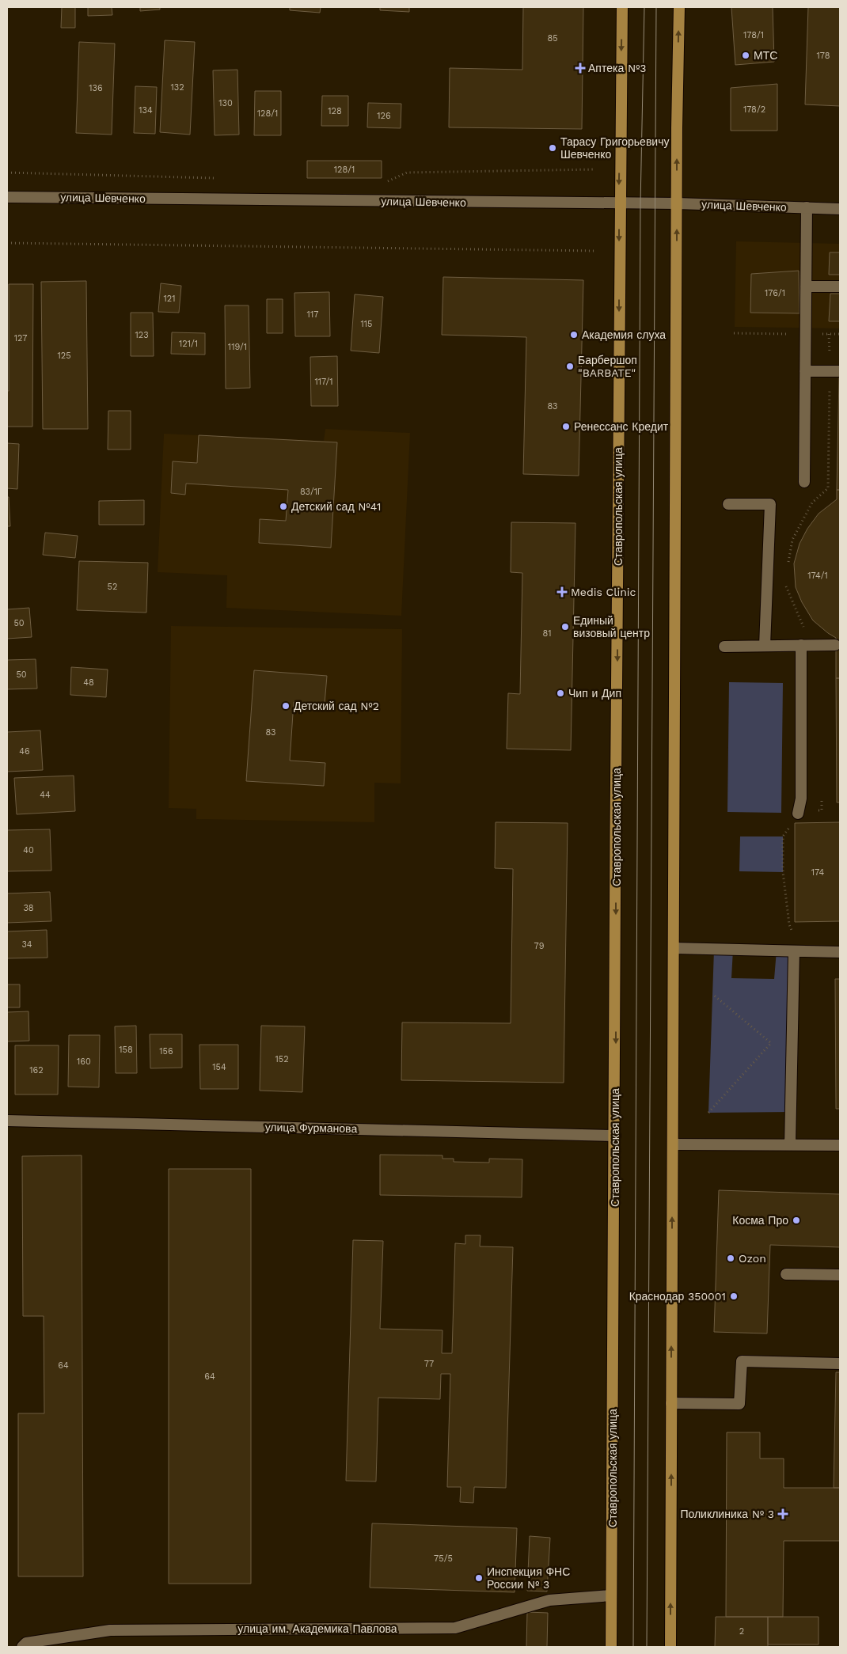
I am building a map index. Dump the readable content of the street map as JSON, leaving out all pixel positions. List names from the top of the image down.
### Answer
{
  "streets": {
    "main road": ["Ставропольская улица"],
    "street": ["улица Шевченко", "улица Фурманова", "улица им. Академика Павлова"]
  },
  "crossings": [
    ["улица Шевченко", "Ставропольская улица"],
    ["Ставропольская улица", "улица Фурманова"],
    ["Ставропольская улица", "улица им. Академика Павлова"]
  ],
  "places": {
    "other": [
      "МТС",
      "Тарасу Григорьевичу Шевченко",
      "Академия слуха",
      "Барбершоп \"BARBATE\"",
      "Ренессанс Кредит",
      "Детский сад №41",
      "Единый визовый центр",
      "Чип и Дип",
      "Детский сад №2",
      "Косма Про",
      "Ozon",
      "Краснодар 350001",
      "Инспекция ФНС России № 3"
    ],
    "health": ["Аптека №3", "Medis Clinic", "Поликлиника № 3"]
  },
  "house_numbers": [
    "178/1",
    "85",
    "178",
    "132",
    "136",
    "130",
    "178/2",
    "134",
    "128",
    "128/1",
    "126",
    "128/1",
    "176/1",
    "121",
    "117",
    "115",
    "123",
    "127",
    "121/1",
    "119/1",
    "125",
    "117/1",
    "83",
    "83/1Г",
    "174/1",
    "52",
    "50",
    "81",
    "50",
    "48",
    "83",
    "46",
    "44",
    "40",
    "174",
    "38",
    "34",
    "79",
    "158",
    "156",
    "152",
    "160",
    "154",
    "162",
    "77",
    "64",
    "64",
    "75/5",
    "2"
  ]
}
